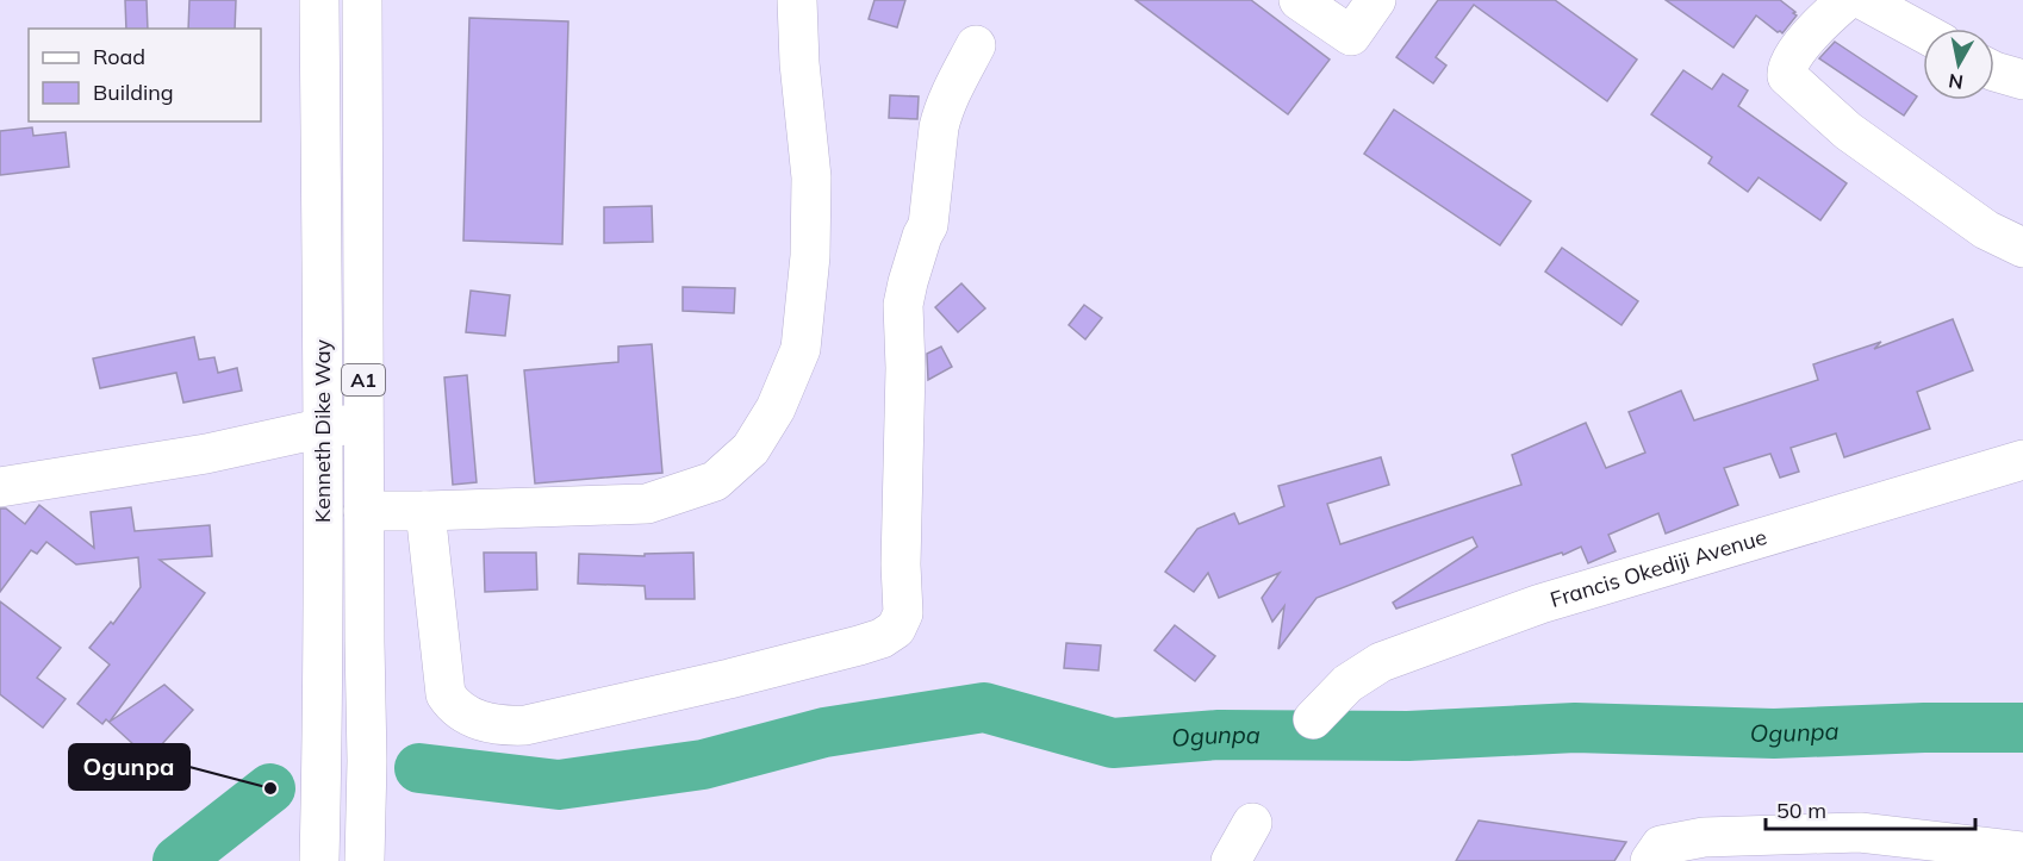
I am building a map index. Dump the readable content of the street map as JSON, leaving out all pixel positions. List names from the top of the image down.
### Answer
{
  "streets": {
    "main road": ["A1", "Kenneth Dike Way", "Francis Okediji Avenue"]
  },
  "water": ["Ogunpa"],
  "places": ["Ogunpa"],
  "legend": ["Road", "Building"],
  "scale_bar": "50 m",
  "north": "bottom"
}
